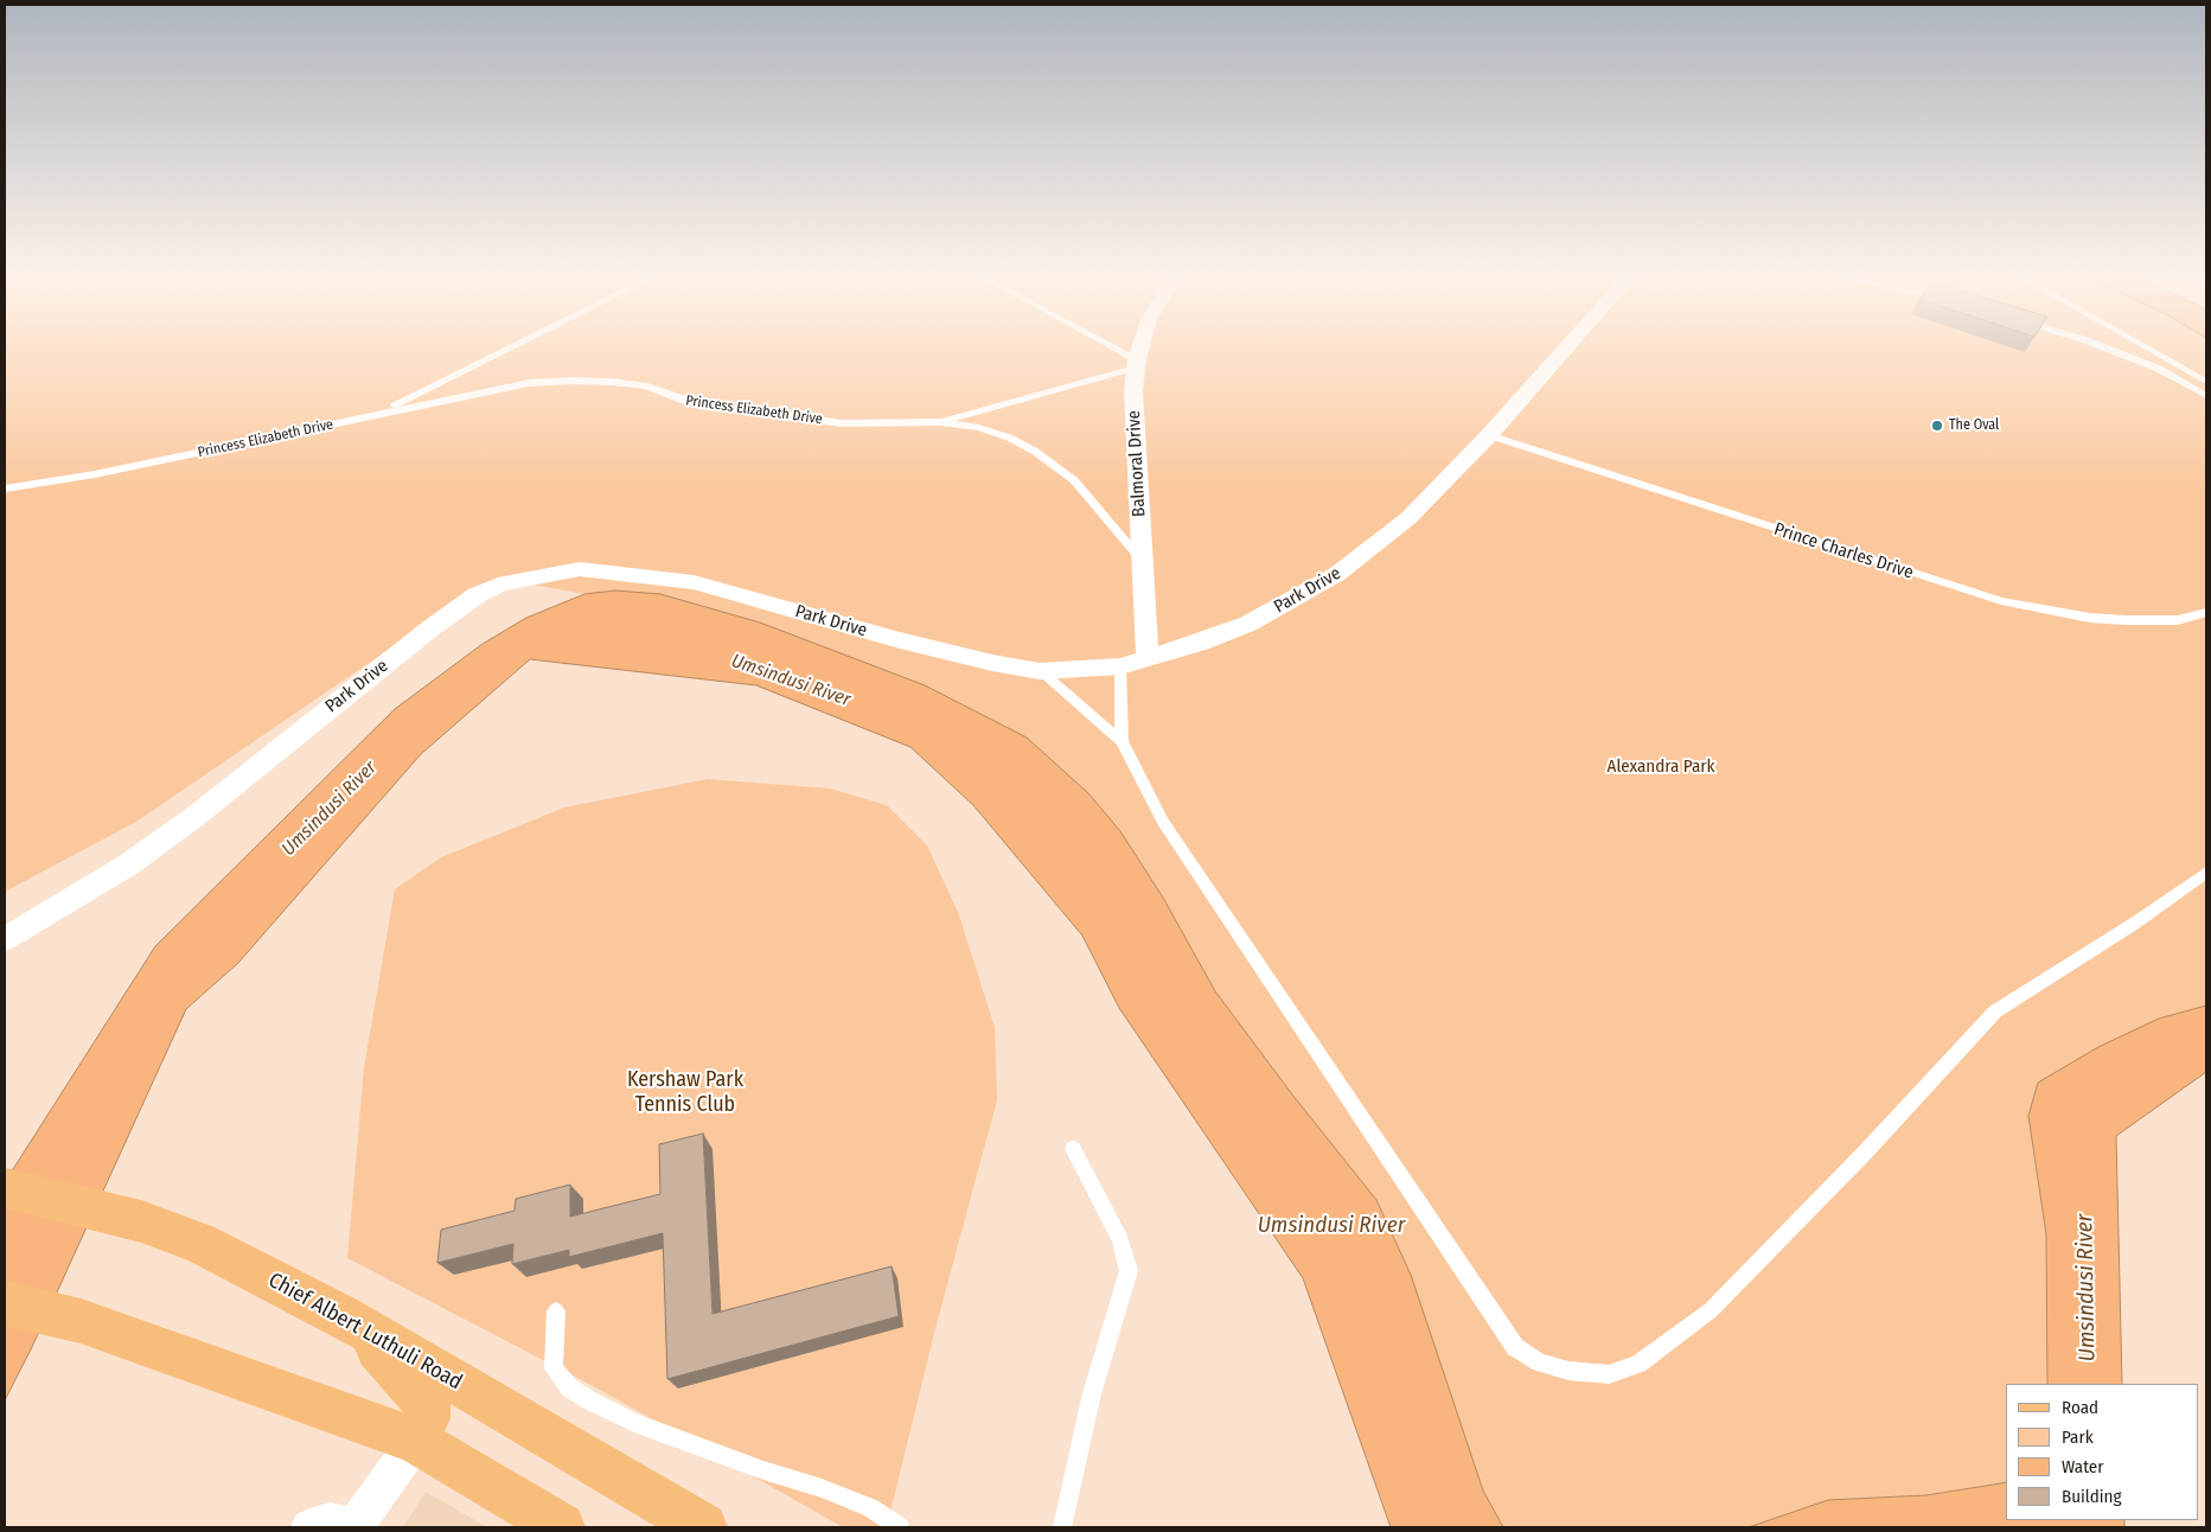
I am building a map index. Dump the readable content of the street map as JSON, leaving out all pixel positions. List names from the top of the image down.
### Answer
{
  "streets": {
    "main road": ["Chief Albert Luthuli Road"],
    "street": ["Balmoral Drive", "Park Drive"],
    "lane": ["Princess Elizabeth Drive", "Prince Charles Drive"]
  },
  "crossings": [
    ["Princess Elizabeth Drive", "Balmoral Drive"],
    ["Balmoral Drive", "Park Drive"],
    ["Prince Charles Drive", "Park Drive"]
  ],
  "water": ["Umsindusi River"],
  "parks": ["Alexandra Park", "Kershaw Park Tennis Club"],
  "places": ["The Oval"],
  "legend": [
    "Road",
    "Park",
    "Water",
    "Building"
  ]
}
